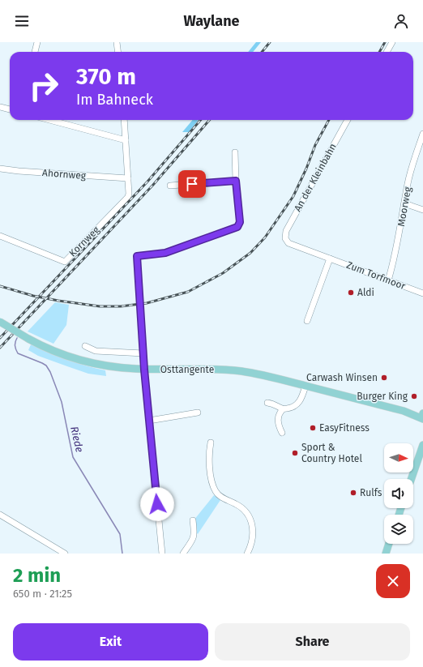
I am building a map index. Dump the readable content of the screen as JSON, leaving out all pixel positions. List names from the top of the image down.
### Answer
{
  "streets": {
    "main road": ["Osttangente"],
    "street": [
      "Ahornweg",
      "An der Kleinbahn",
      "Moorweg",
      "Kornweg",
      "Zum Torfmoor"
    ]
  },
  "crossings": [
    ["Ahornweg", "Kornweg"],
    ["An der Kleinbahn", "Zum Torfmoor"],
    ["Moorweg", "Zum Torfmoor"]
  ],
  "water": ["Riede"],
  "places": [
    "Aldi",
    "Carwash Winsen",
    "Burger King",
    "EasyFitness",
    "Sport & Country Hotel",
    "Rulfs"
  ],
  "north": "right",
  "page": {
    "header": "Waylane",
    "turn": ["370 m", "Im Bahneck"],
    "heading": ["2 min", "650 m · 21:25"],
    "buttons": ["Exit", "Share"]
  }
}
